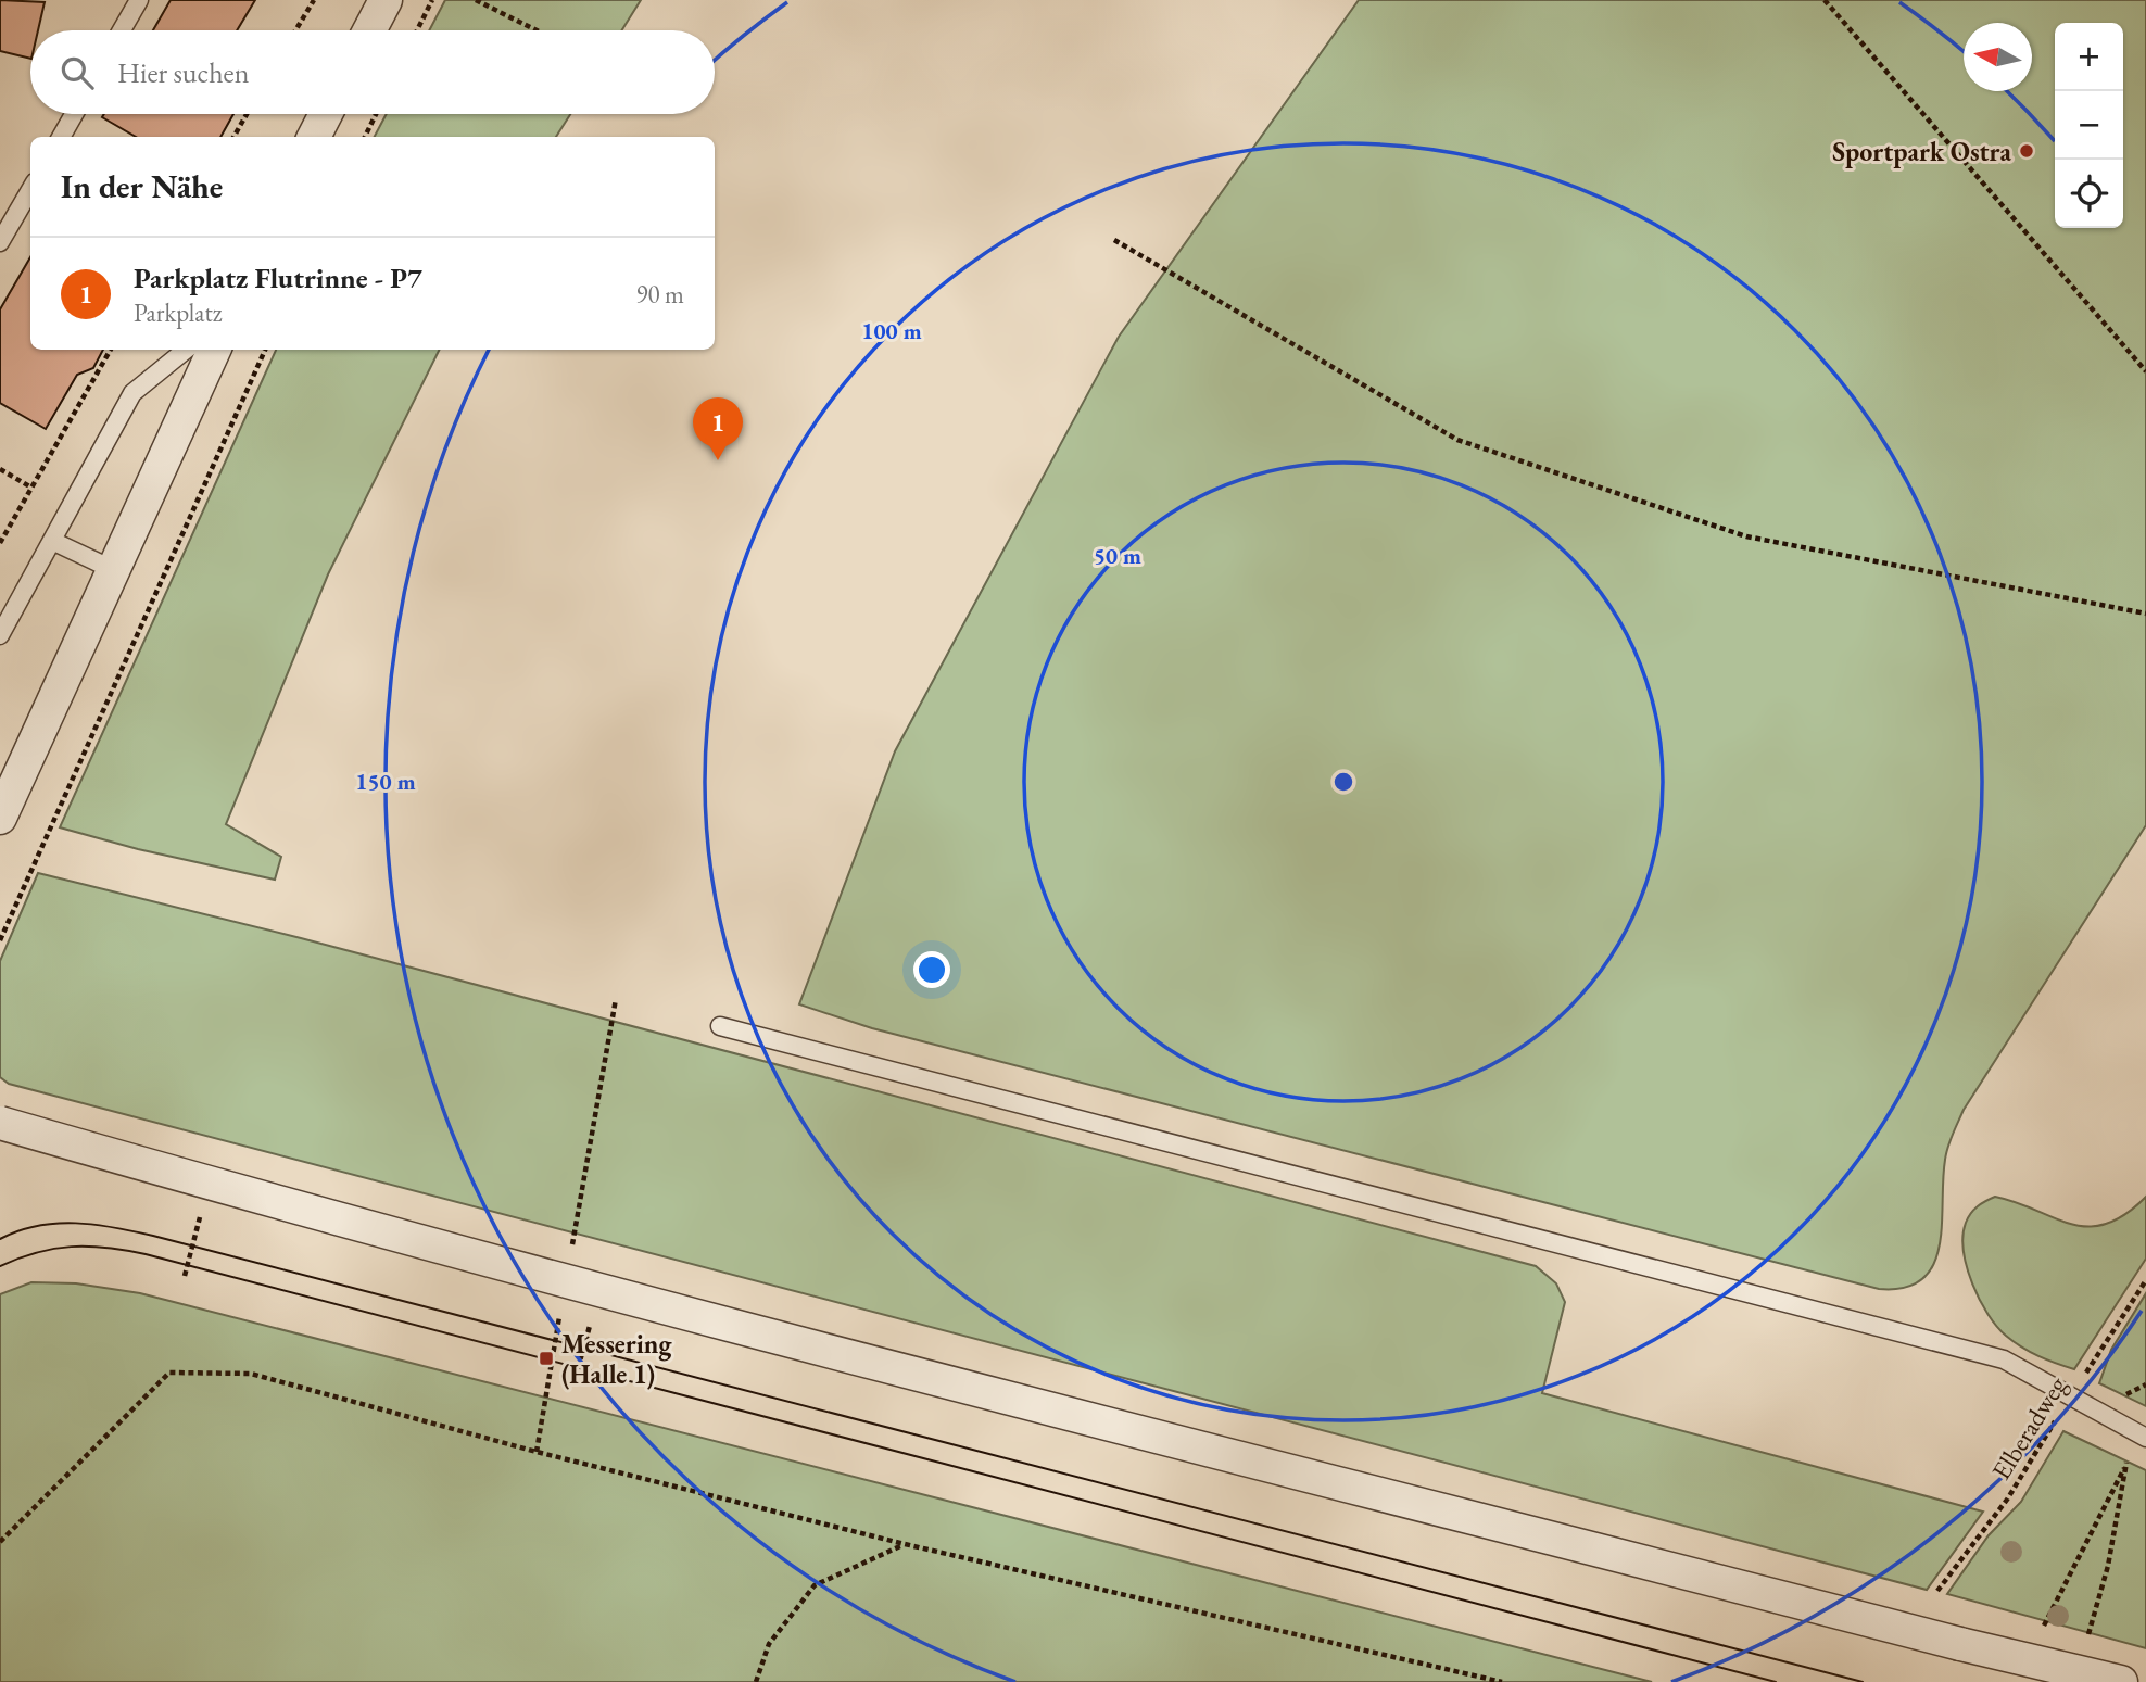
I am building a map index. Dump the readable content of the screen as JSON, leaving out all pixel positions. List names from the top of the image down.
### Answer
{
  "streets": {
    "path": ["Elberadweg"]
  },
  "places": {
    "other": ["Sportpark Ostra"],
    "transit": ["Messering (Halle 1)"]
  },
  "north": "left",
  "page": {
    "map_buttons": ["+", "−"],
    "search": "Hier suchen",
    "heading": "In der Nähe",
    "list": [
      {
        "mark": "1",
        "name": "Parkplatz Flutrinne - P7",
        "note": "Parkplatz",
        "value": "90 m"
      }
    ],
    "pins": "1"
  },
  "rings": ["100 m", "50 m", "150 m"]
}
